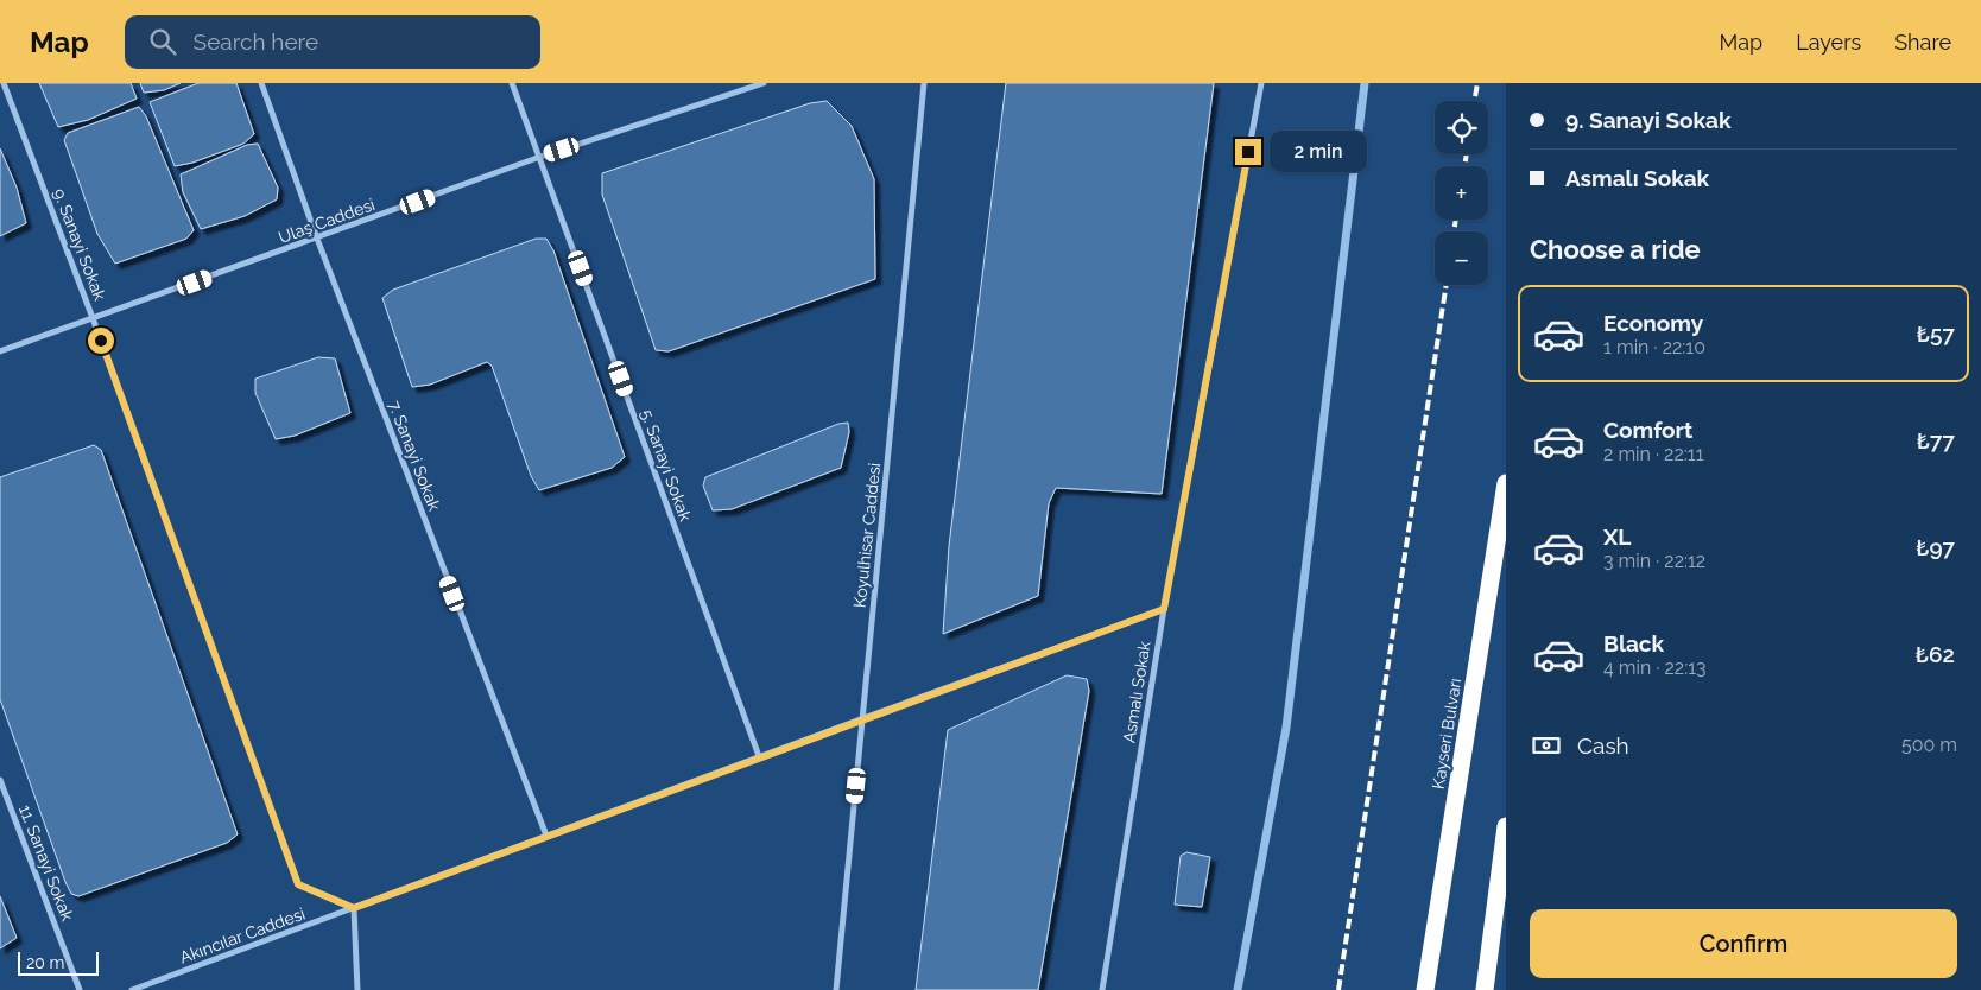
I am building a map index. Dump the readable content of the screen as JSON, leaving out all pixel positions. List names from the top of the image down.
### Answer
{
  "streets": {
    "highway": ["Kayseri Bulvarı"],
    "street": [
      "Ulaş Caddesi",
      "9. Sanayi Sokak",
      "7. Sanayi Sokak",
      "5. Sanayi Sokak",
      "Koyulhisar Caddesi",
      "Asmalı Sokak",
      "11. Sanayi Sokak",
      "Akıncılar Caddesi"
    ]
  },
  "crossings": [
    ["Ulaş Caddesi", "9. Sanayi Sokak"],
    ["Ulaş Caddesi", "7. Sanayi Sokak"],
    ["Ulaş Caddesi", "5. Sanayi Sokak"],
    ["9. Sanayi Sokak", "Akıncılar Caddesi"],
    ["7. Sanayi Sokak", "Akıncılar Caddesi"],
    ["5. Sanayi Sokak", "Akıncılar Caddesi"],
    ["Koyulhisar Caddesi", "Akıncılar Caddesi"],
    ["Asmalı Sokak", "Akıncılar Caddesi"]
  ],
  "scale_bar": "20 m",
  "page": {
    "header": "Map",
    "search": "Search here",
    "nav": ["Map", "Layers", "Share"],
    "banner": ["9. Sanayi Sokak", "Asmalı Sokak"],
    "map_buttons": ["+", "−"],
    "bubble": "2 min",
    "heading": "Choose a ride",
    "list": [
      {
        "name": "Economy",
        "note": "1 min · 22:10",
        "value": "₺57"
      },
      {
        "name": "Comfort",
        "note": "2 min · 22:11",
        "value": "₺77"
      },
      {
        "name": "XL",
        "note": "3 min · 22:12",
        "value": "₺97"
      },
      {
        "name": "Black",
        "note": "4 min · 22:13",
        "value": "₺62"
      }
    ],
    "pay": ["Cash", "500 m"],
    "buttons": "Confirm",
    "scale": "20 m"
  }
}
